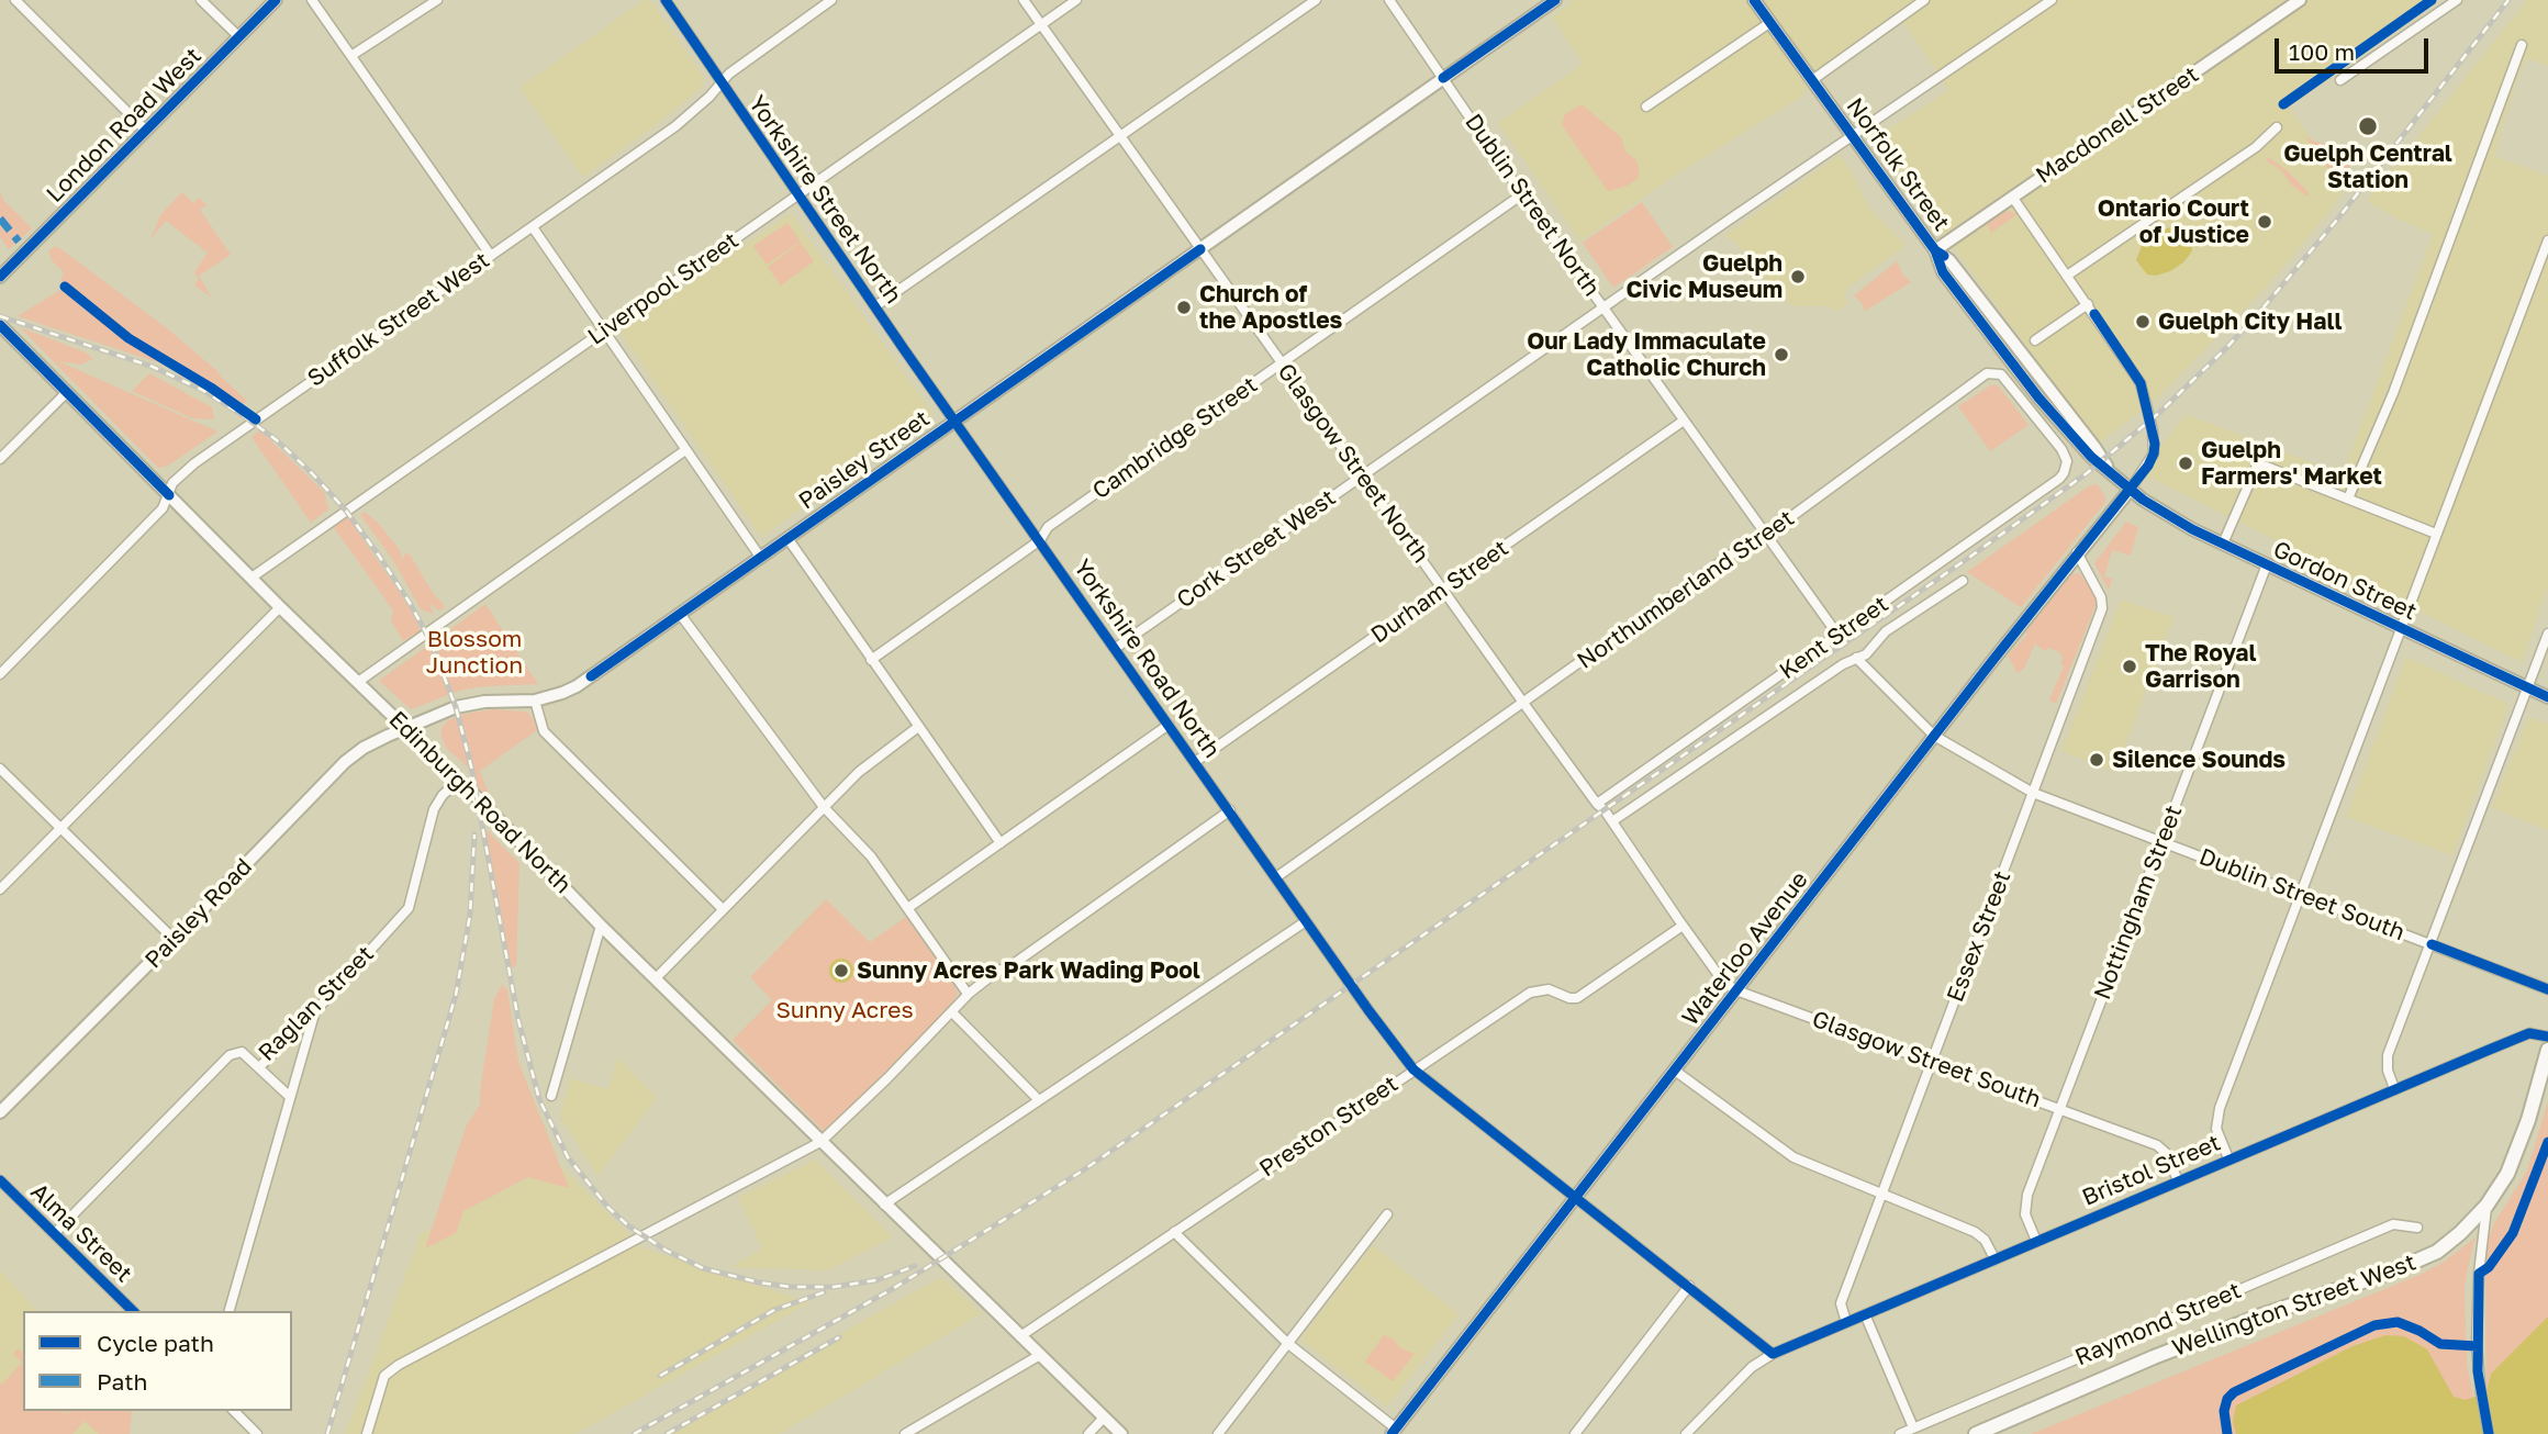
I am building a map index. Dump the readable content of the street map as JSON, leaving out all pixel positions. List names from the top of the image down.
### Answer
{
  "streets": {
    "main road": [
      "London Road West",
      "Macdonell Street",
      "Norfolk Street",
      "Paisley Street",
      "Gordon Street",
      "Edinburgh Road North",
      "Paisley Road",
      "Waterloo Avenue",
      "Wellington Street West"
    ],
    "street": [
      "Yorkshire Street North",
      "Dublin Street North",
      "Liverpool Street",
      "Suffolk Street West",
      "Cambridge Street",
      "Glasgow Street North",
      "Cork Street West",
      "Northumberland Street",
      "Durham Street",
      "Kent Street",
      "Yorkshire Road North",
      "Dublin Street South",
      "Nottingham Street",
      "Essex Street",
      "Raglan Street",
      "Glasgow Street South",
      "Preston Street",
      "Bristol Street",
      "Alma Street",
      "Raymond Street"
    ]
  },
  "crossings": [
    ["Macdonell Street", "Norfolk Street"],
    ["Norfolk Street", "Cork Street West"],
    ["Norfolk Street", "Gordon Street"],
    ["Norfolk Street", "Waterloo Avenue"],
    ["Yorkshire Street North", "Liverpool Street"],
    ["Yorkshire Street North", "Suffolk Street West"],
    ["Yorkshire Street North", "Paisley Street"],
    ["Yorkshire Street North", "Yorkshire Road North"],
    ["Dublin Street North", "Cambridge Street"],
    ["Dublin Street North", "Paisley Street"],
    ["Dublin Street North", "Cork Street West"],
    ["Dublin Street North", "Northumberland Street"],
    ["Dublin Street North", "Durham Street"],
    ["Dublin Street North", "Kent Street"],
    ["Liverpool Street", "Glasgow Street North"],
    ["Liverpool Street", "Edinburgh Road North"],
    ["Suffolk Street West", "Edinburgh Road North"],
    ["Cambridge Street", "Glasgow Street North"],
    ["Cambridge Street", "Yorkshire Road North"],
    ["Paisley Street", "Glasgow Street North"],
    ["Paisley Street", "Yorkshire Road North"],
    ["Paisley Street", "Edinburgh Road North"],
    ["Paisley Street", "Paisley Road"],
    ["Glasgow Street North", "Cork Street West"],
    ["Glasgow Street North", "Northumberland Street"],
    ["Glasgow Street North", "Durham Street"],
    ["Glasgow Street North", "Kent Street"],
    ["Glasgow Street North", "Glasgow Street South"],
    ["Glasgow Street North", "Preston Street"],
    ["Cork Street West", "Yorkshire Road North"],
    ["Gordon Street", "Nottingham Street"],
    ["Gordon Street", "Waterloo Avenue"],
    ["Northumberland Street", "Kent Street"],
    ["Northumberland Street", "Yorkshire Road North"],
    ["Durham Street", "Yorkshire Road North"],
    ["Edinburgh Road North", "Paisley Road"],
    ["Edinburgh Road North", "Raglan Street"],
    ["Edinburgh Road North", "Preston Street"],
    ["Dublin Street South", "Nottingham Street"],
    ["Dublin Street South", "Essex Street"],
    ["Dublin Street South", "Waterloo Avenue"],
    ["Nottingham Street", "Glasgow Street South"],
    ["Nottingham Street", "Bristol Street"],
    ["Essex Street", "Waterloo Avenue"],
    ["Essex Street", "Glasgow Street South"],
    ["Essex Street", "Bristol Street"],
    ["Waterloo Avenue", "Glasgow Street South"],
    ["Raglan Street", "Alma Street"],
    ["Glasgow Street South", "Preston Street"],
    ["Glasgow Street South", "Bristol Street"]
  ],
  "parks": ["Blossom Junction", "Sunny Acres"],
  "places": [
    "Guelph Central Station",
    "Ontario Court of Justice",
    "Guelph Civic Museum",
    "Church of the Apostles",
    "Guelph City Hall",
    "Our Lady Immaculate Catholic Church",
    "Guelph Farmers' Market",
    "The Royal Garrison",
    "Silence Sounds",
    "Sunny Acres Park Wading Pool"
  ],
  "legend": ["Cycle path", "Path"],
  "scale_bar": "100 m"
}
